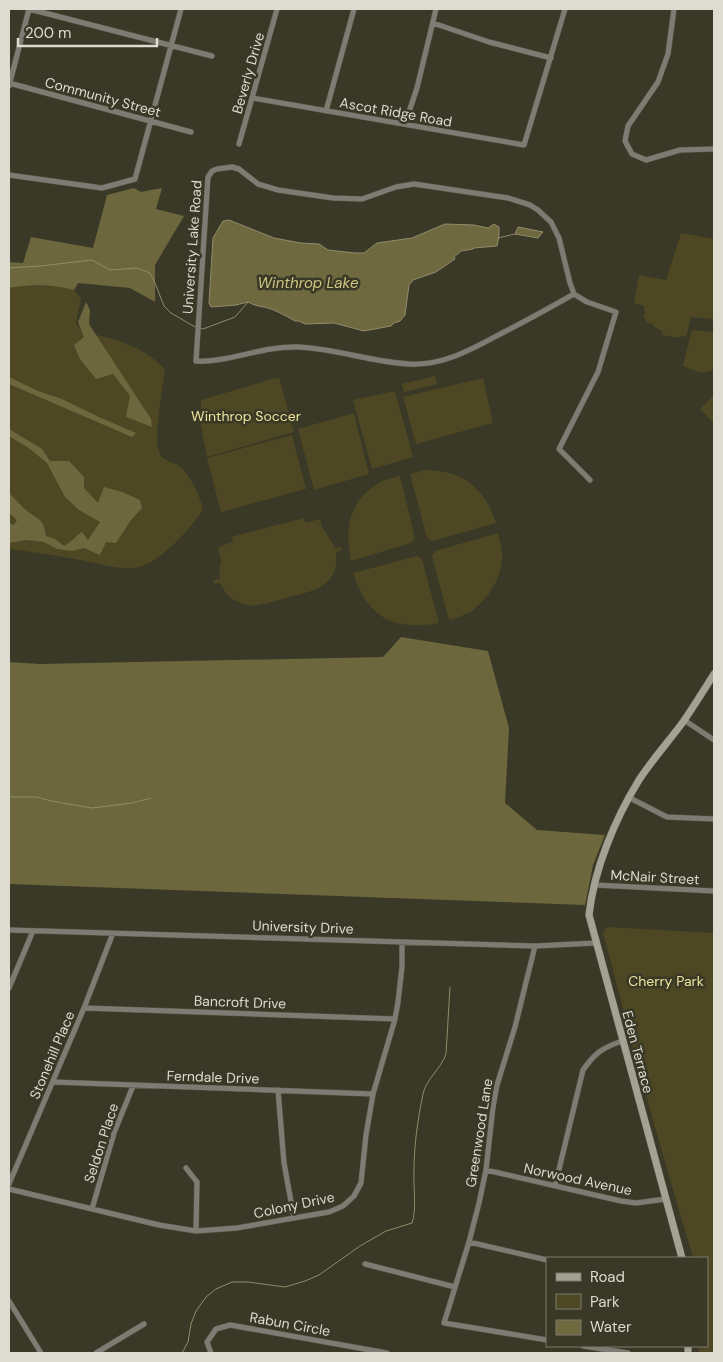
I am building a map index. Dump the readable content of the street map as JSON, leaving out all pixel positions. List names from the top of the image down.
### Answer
{
  "streets": {
    "street": [
      "Beverly Drive",
      "Community Street",
      "Ascot Ridge Road",
      "University Lake Road",
      "McNair Street",
      "University Drive",
      "Bancroft Drive",
      "Eden Terrace",
      "Stonehill Place",
      "Ferndale Drive",
      "Greenwood Lane",
      "Seldon Place",
      "Norwood Avenue",
      "Colony Drive",
      "Rabun Circle"
    ]
  },
  "crossings": [
    ["Beverly Drive", "Ascot Ridge Road"],
    ["McNair Street", "Eden Terrace"],
    ["University Drive", "Eden Terrace"],
    ["University Drive", "Stonehill Place"],
    ["University Drive", "Greenwood Lane"],
    ["University Drive", "Colony Drive"],
    ["Bancroft Drive", "Stonehill Place"],
    ["Bancroft Drive", "Colony Drive"],
    ["Eden Terrace", "Norwood Avenue"],
    ["Stonehill Place", "Ferndale Drive"],
    ["Ferndale Drive", "Seldon Place"],
    ["Ferndale Drive", "Colony Drive"],
    ["Greenwood Lane", "Norwood Avenue"],
    ["Seldon Place", "Colony Drive"]
  ],
  "water": ["Winthrop Lake"],
  "parks": ["Winthrop Soccer", "Cherry Park"],
  "legend": ["Road", "Park", "Water"],
  "scale_bar": "200 m"
}
